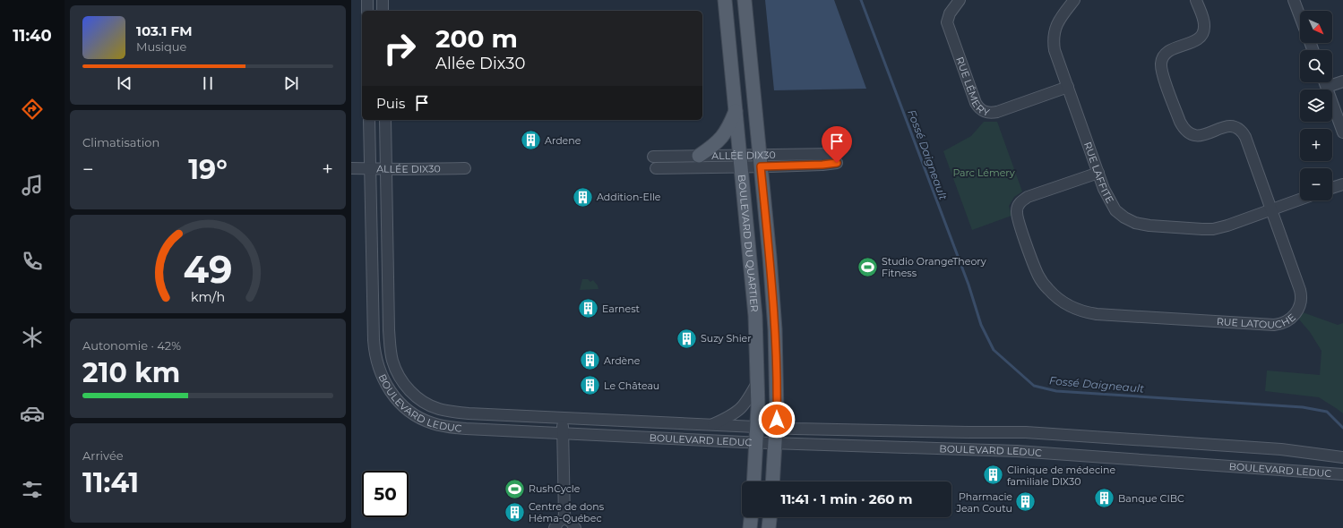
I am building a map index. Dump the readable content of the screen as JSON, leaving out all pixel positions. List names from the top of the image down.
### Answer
{
  "streets": {
    "main road": ["BOULEVARD DU QUARTIER"],
    "street": [
      "RUE LÉMERY",
      "ALLÉE DIX30",
      "RUE LAFFITE",
      "RUE LATOUCHE",
      "BOULEVARD LEDUC"
    ]
  },
  "crossings": [
    ["RUE LÉMERY", "RUE LAFFITE"],
    ["ALLÉE DIX30", "BOULEVARD DU QUARTIER"],
    ["ALLÉE DIX30", "BOULEVARD LEDUC"],
    ["RUE LAFFITE", "RUE LATOUCHE"],
    ["BOULEVARD DU QUARTIER", "BOULEVARD LEDUC"]
  ],
  "water": ["Fossé Daigneault"],
  "parks": ["Parc Lémery"],
  "places": {
    "building": [
      "Ardene",
      "Addition-Elle",
      "Earnest",
      "Suzy Shier",
      "Ardène",
      "Le Château",
      "Clinique de médecine familiale DIX30",
      "Banque CIBC",
      "Pharmacie Jean Coutu",
      "Centre de dons Héma-Québec"
    ],
    "sports": ["Studio OrangeTheory Fitness", "RushCycle"]
  },
  "north": "bottom right",
  "page": {
    "tabs": "11:40",
    "map_buttons": ["+", "−"],
    "turn": ["200 m", "Allée Dix30"],
    "song": ["103.1 FM", "Musique"],
    "then": "Puis",
    "tile": [
      "Climatisation",
      ["Autonomie · 42%", "210 km"],
      ["Arrivée", "11:41"]
    ],
    "heat": ["−", "19°", "+"],
    "limit": "50",
    "trip": "11:41 · 1 min · 260 m",
    "gauge": ["49", "km/h"]
  }
}
